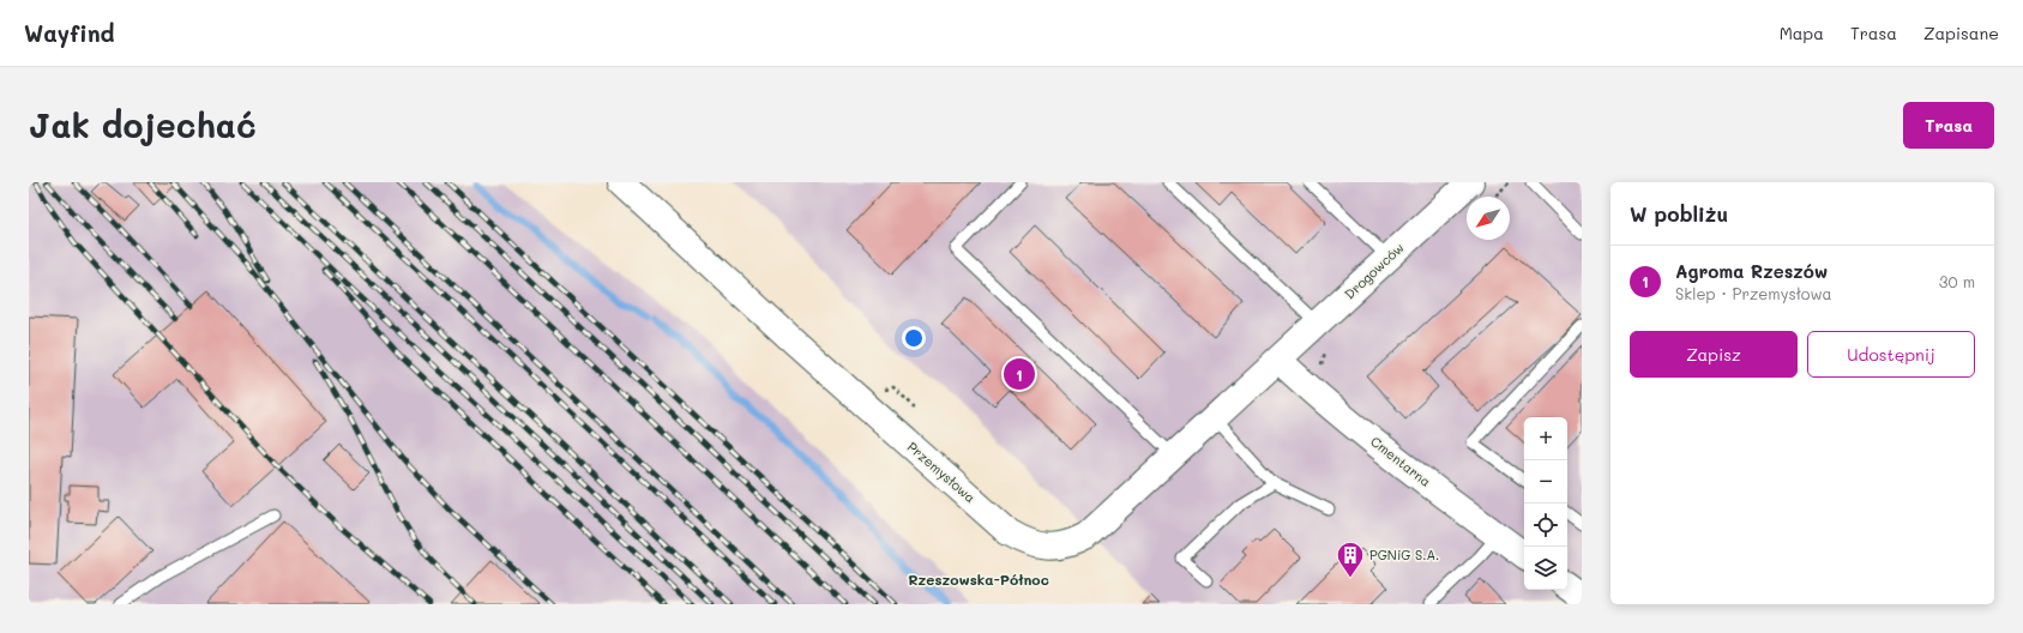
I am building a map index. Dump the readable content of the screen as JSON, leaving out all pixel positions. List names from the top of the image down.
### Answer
{
  "streets": {
    "street": ["Drogowców", "Cmentarna", "Przemysłowa"]
  },
  "crossings": [
    ["Drogowców", "Cmentarna"],
    ["Drogowców", "Przemysłowa"],
    ["Cmentarna", "Przemysłowa"]
  ],
  "districts": ["Rzeszowska-Północ"],
  "places": {
    "building": ["PGNiG S.A."]
  },
  "north": "bottom left",
  "page": {
    "header": "Wayfind",
    "nav": ["Mapa", "Trasa", "Zapisane"],
    "buttons": [
      "Trasa",
      ["Zapisz", "Udostępnij"]
    ],
    "title": "Jak dojechać",
    "heading": "W pobliżu",
    "list": [
      {
        "mark": "1",
        "name": "Agroma Rzeszów",
        "note": "Sklep · Przemysłowa",
        "value": "30 m"
      }
    ],
    "pins": "1",
    "map_buttons": ["+", "−"]
  }
}
